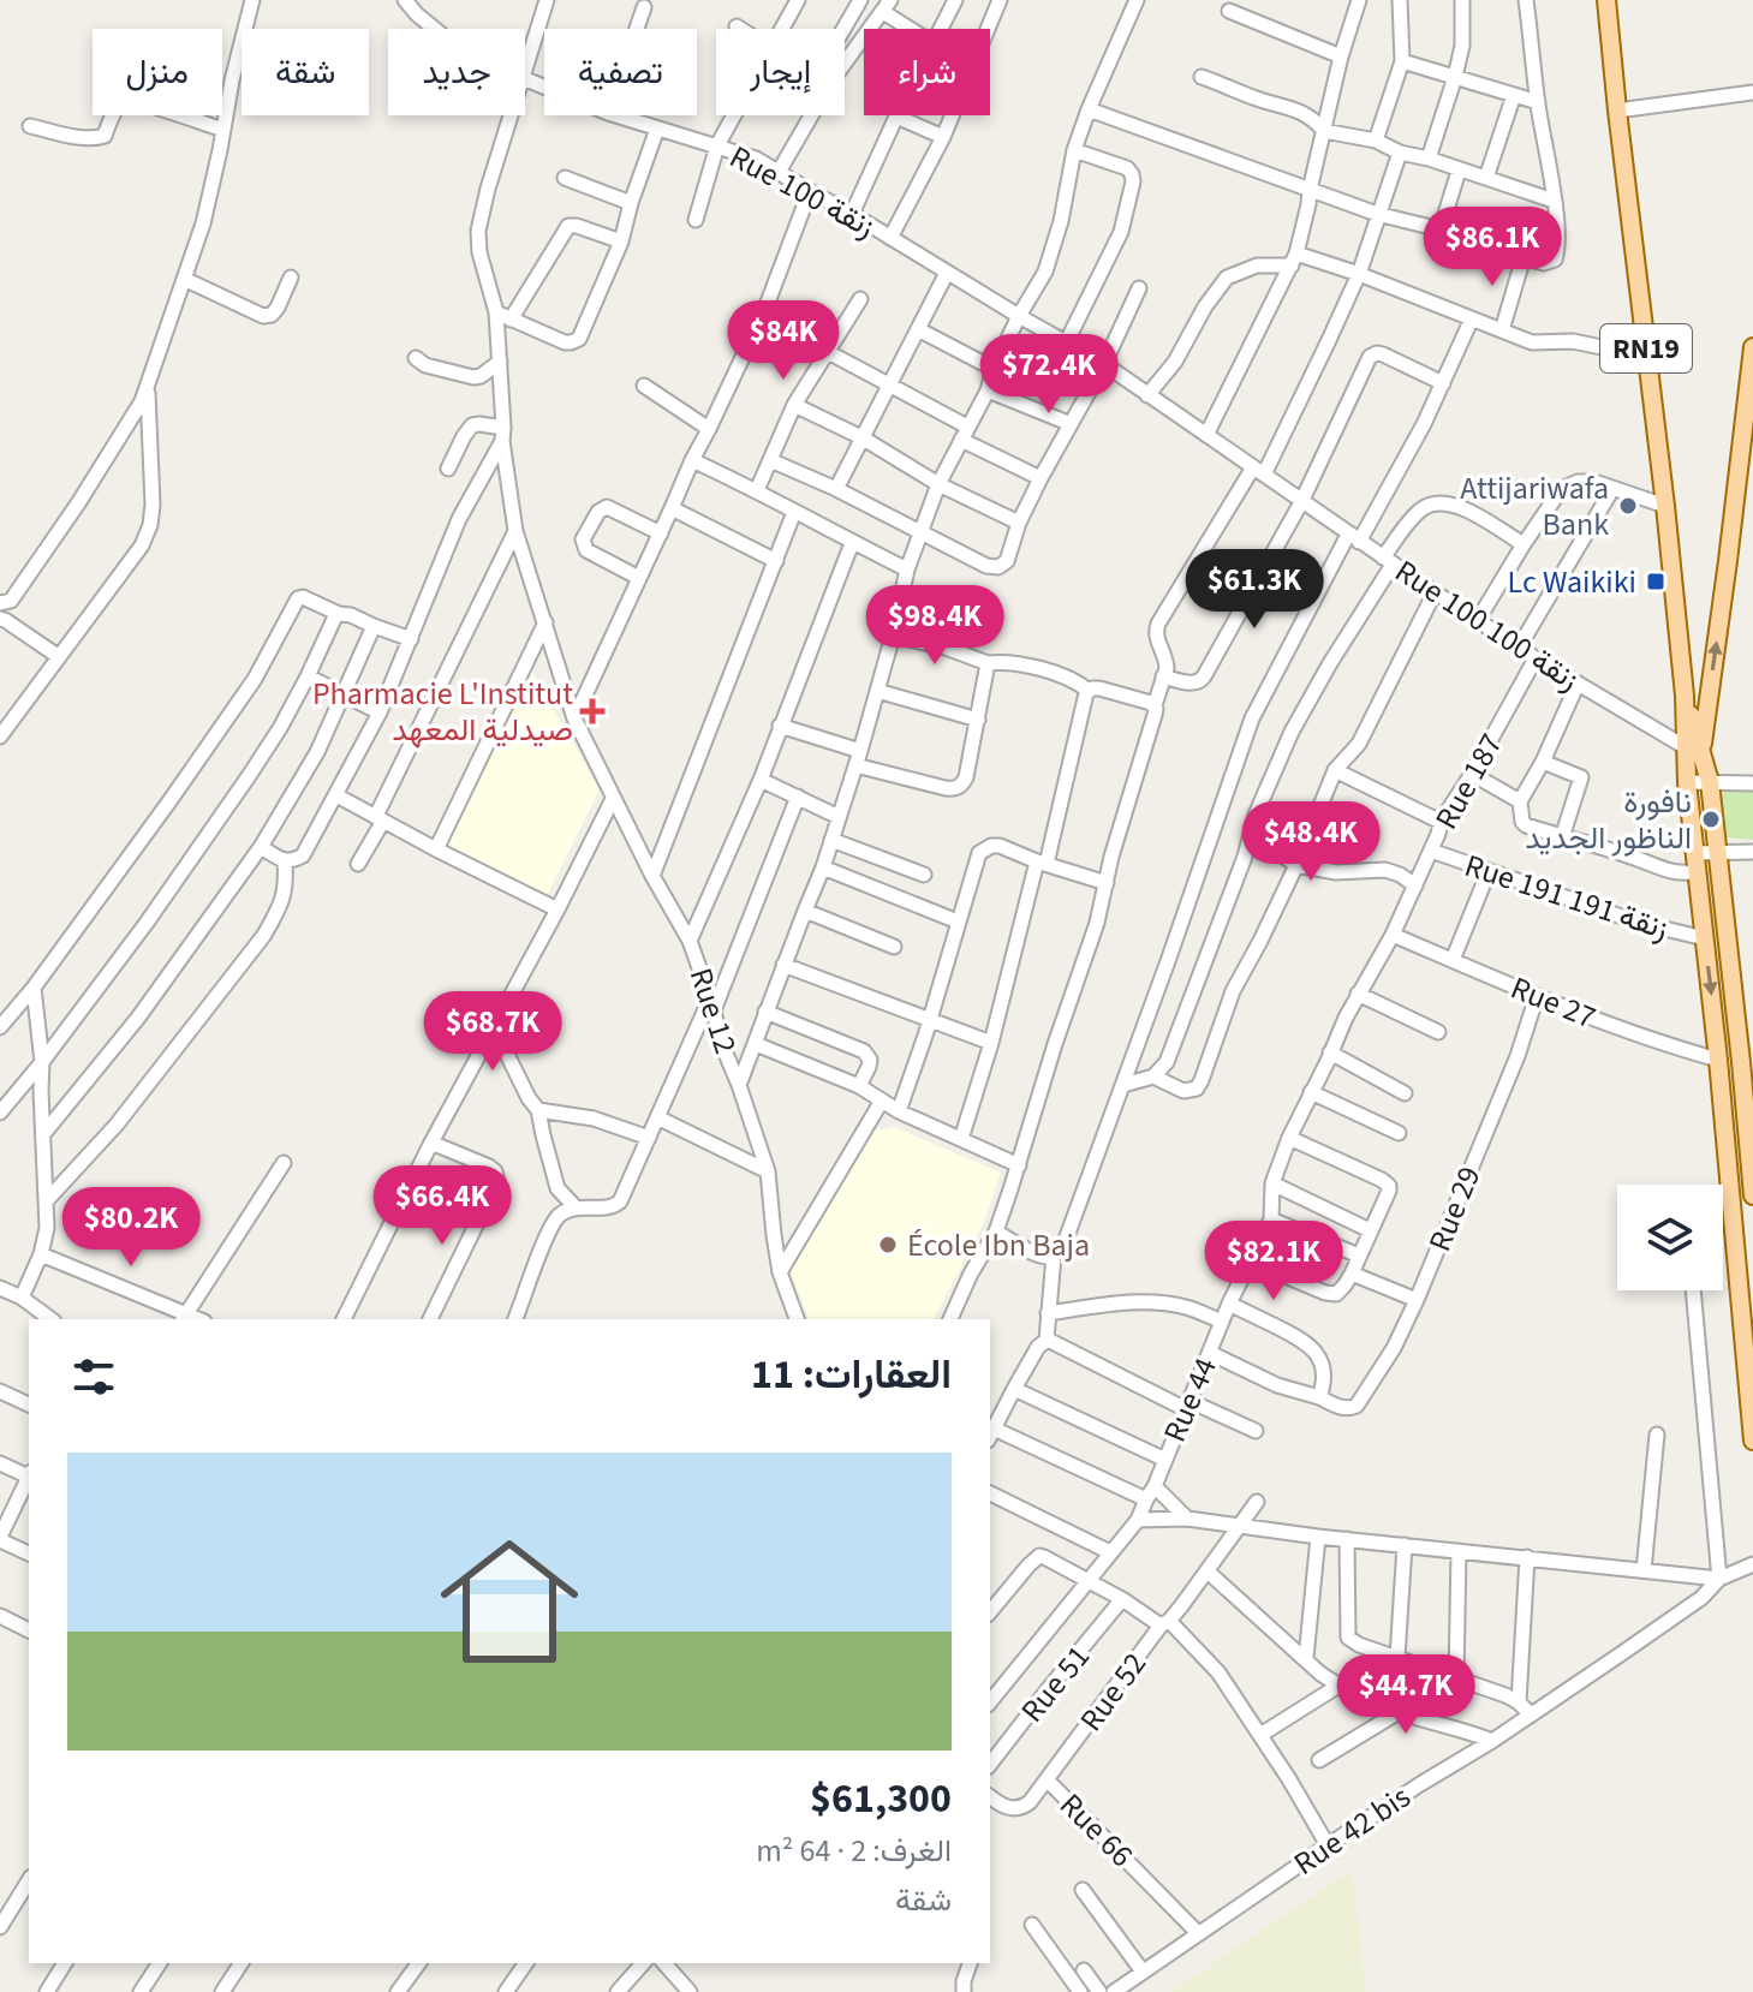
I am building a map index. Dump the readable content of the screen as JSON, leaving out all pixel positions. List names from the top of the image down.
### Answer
{
  "streets": {
    "main road": ["RN19"],
    "street": [
      "Rue 100 زنقة",
      "Rue 100 زنقة 100",
      "Rue 187",
      "Rue 191 زنقة 191",
      "Rue 27",
      "Rue 12",
      "Rue 29",
      "Rue 44",
      "Rue 51",
      "Rue 52",
      "Rue 66",
      "Rue 42 bis"
    ]
  },
  "crossings": [
    ["Rue 100 زنقة", "Rue 100 زنقة 100"],
    ["RN19", "Rue 100 زنقة 100"],
    ["RN19", "Rue 191 زنقة 191"],
    ["RN19", "Rue 27"],
    ["Rue 100 زنقة 100", "Rue 187"],
    ["Rue 187", "Rue 191 زنقة 191"],
    ["Rue 187", "Rue 27"],
    ["Rue 187", "Rue 44"],
    ["Rue 27", "Rue 29"],
    ["Rue 52", "Rue 66"],
    ["Rue 66", "Rue 42 bis"]
  ],
  "places": {
    "other": ["Attijariwafa Bank", "نافورة الناظور الجديد", "École Ibn Baja"],
    "transit": ["Lc Waikiki"],
    "health": ["Pharmacie L'Institut صيدلية المعهد"]
  },
  "page": {
    "chip": [
      "شراء",
      "إيجار",
      "تصفية",
      "جديد",
      "شقة",
      "منزل"
    ],
    "price": [
      "$86.1K",
      "$84K",
      "$72.4K",
      "$61.3K",
      "$98.4K",
      "$48.4K",
      "$68.7K",
      "$66.4K",
      "$80.2K",
      "$82.1K",
      "$44.7K"
    ],
    "heading": "العقارات: 11",
    "list": [
      {
        "name": "$61,300",
        "note": "الغرف: 2 · 64 m² · شقة"
      }
    ]
  }
}
